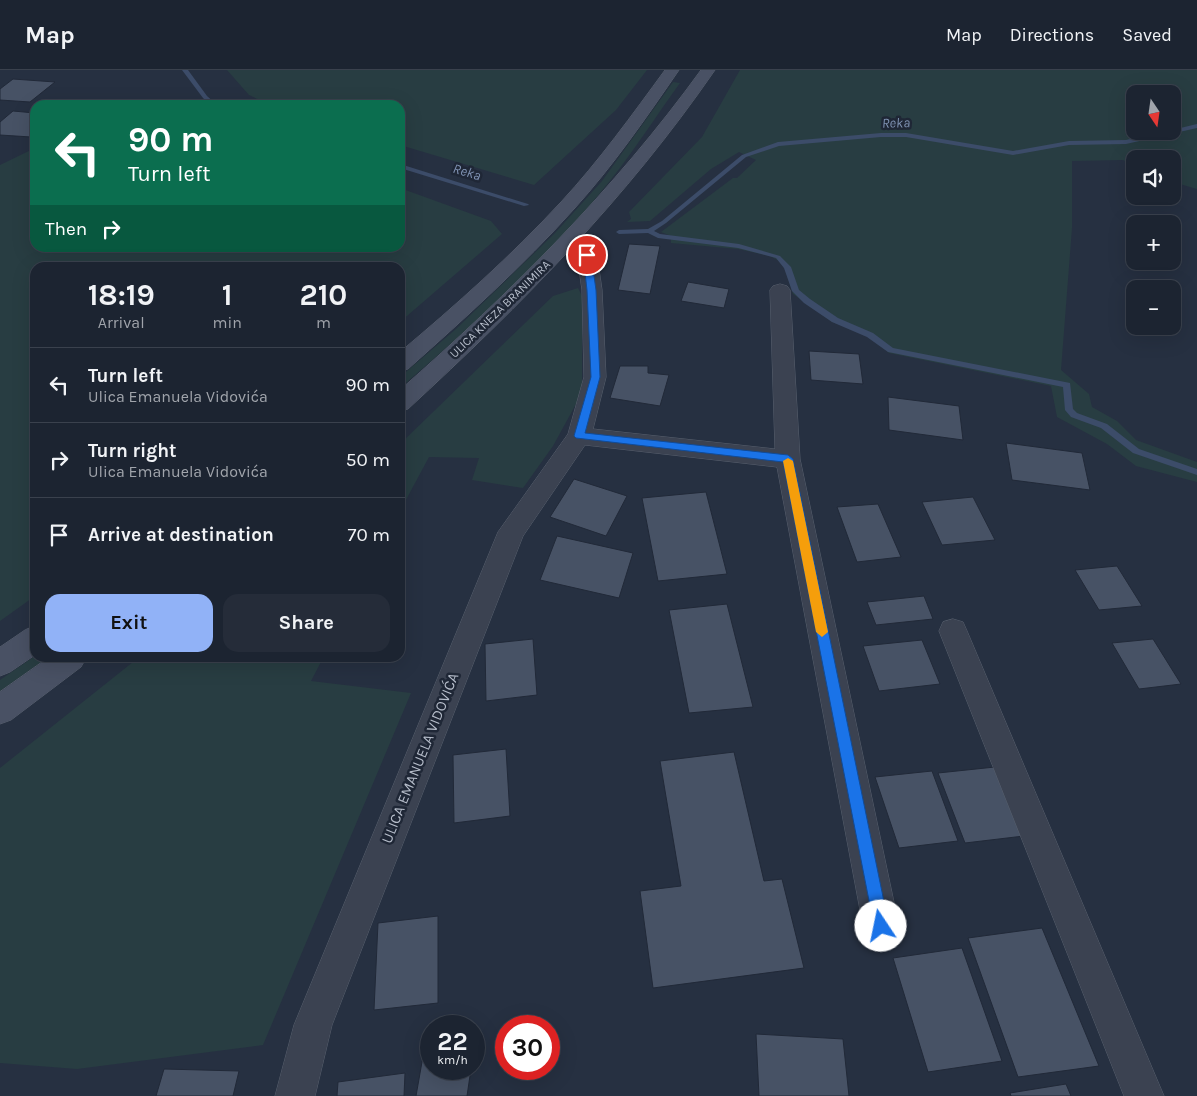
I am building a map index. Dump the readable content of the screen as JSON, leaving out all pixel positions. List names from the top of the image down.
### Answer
{
  "streets": {
    "street": ["ULICA KNEZA BRANIMIRA", "ULICA EMANUELA VIDOVIĆA"]
  },
  "water": ["Reka"],
  "north": "bottom",
  "page": {
    "header": "Map",
    "nav": ["Map", "Directions", "Saved"],
    "map_buttons": ["+", "−"],
    "turn": ["90 m", "Turn left"],
    "then": "Then",
    "eta": [
      "18:19",
      "Arrival",
      "1",
      "min",
      "210",
      "m"
    ],
    "list": [
      {
        "name": "Turn left",
        "note": "Ulica Emanuela Vidovića",
        "value": "90 m"
      },
      {
        "name": "Turn right",
        "note": "Ulica Emanuela Vidovića",
        "value": "50 m"
      },
      {
        "name": "Arrive at destination",
        "value": "70 m"
      }
    ],
    "buttons": ["Exit", "Share"],
    "speed": "22 km/h",
    "limit": "30"
  }
}
